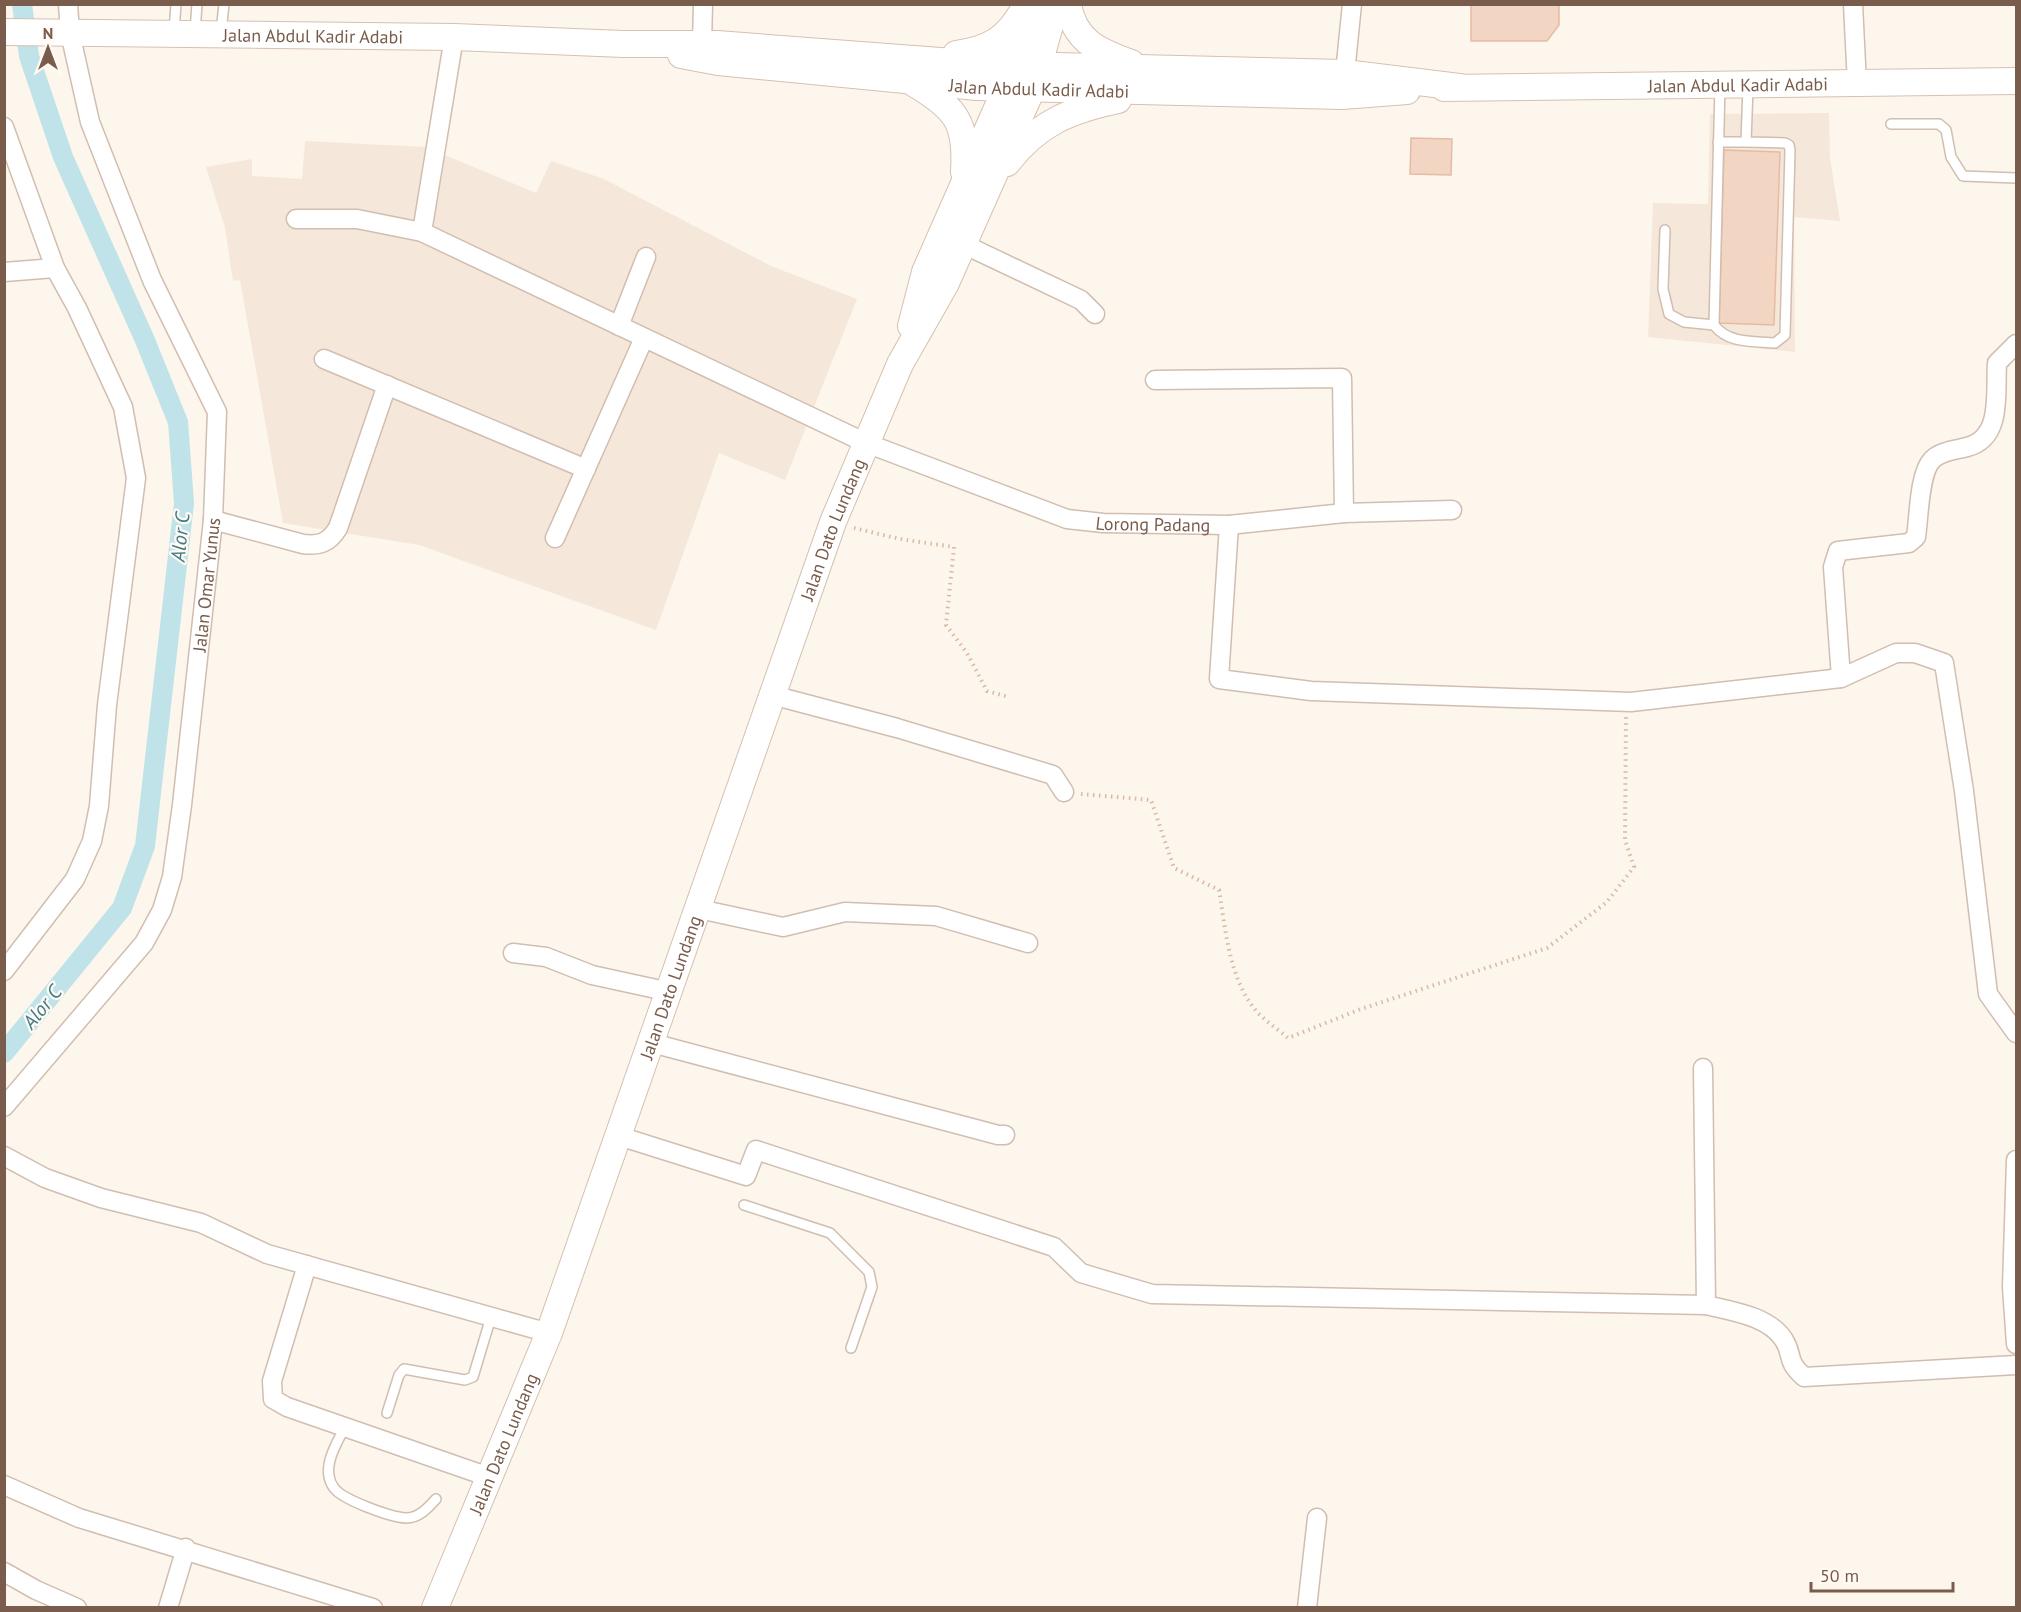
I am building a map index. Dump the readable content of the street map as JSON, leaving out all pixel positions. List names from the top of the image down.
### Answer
{
  "streets": {
    "main road": ["Jalan Abdul Kadir Adabi", "Jalan Dato Lundang"],
    "street": ["Lorong Padang", "Jalan Omar Yunus"]
  },
  "crossings": [
    ["Jalan Abdul Kadir Adabi", "Jalan Dato Lundang"],
    ["Jalan Abdul Kadir Adabi", "Jalan Omar Yunus"],
    ["Lorong Padang", "Jalan Dato Lundang"]
  ],
  "water": ["Alor C"],
  "scale_bar": "50 m",
  "north": "top"
}
